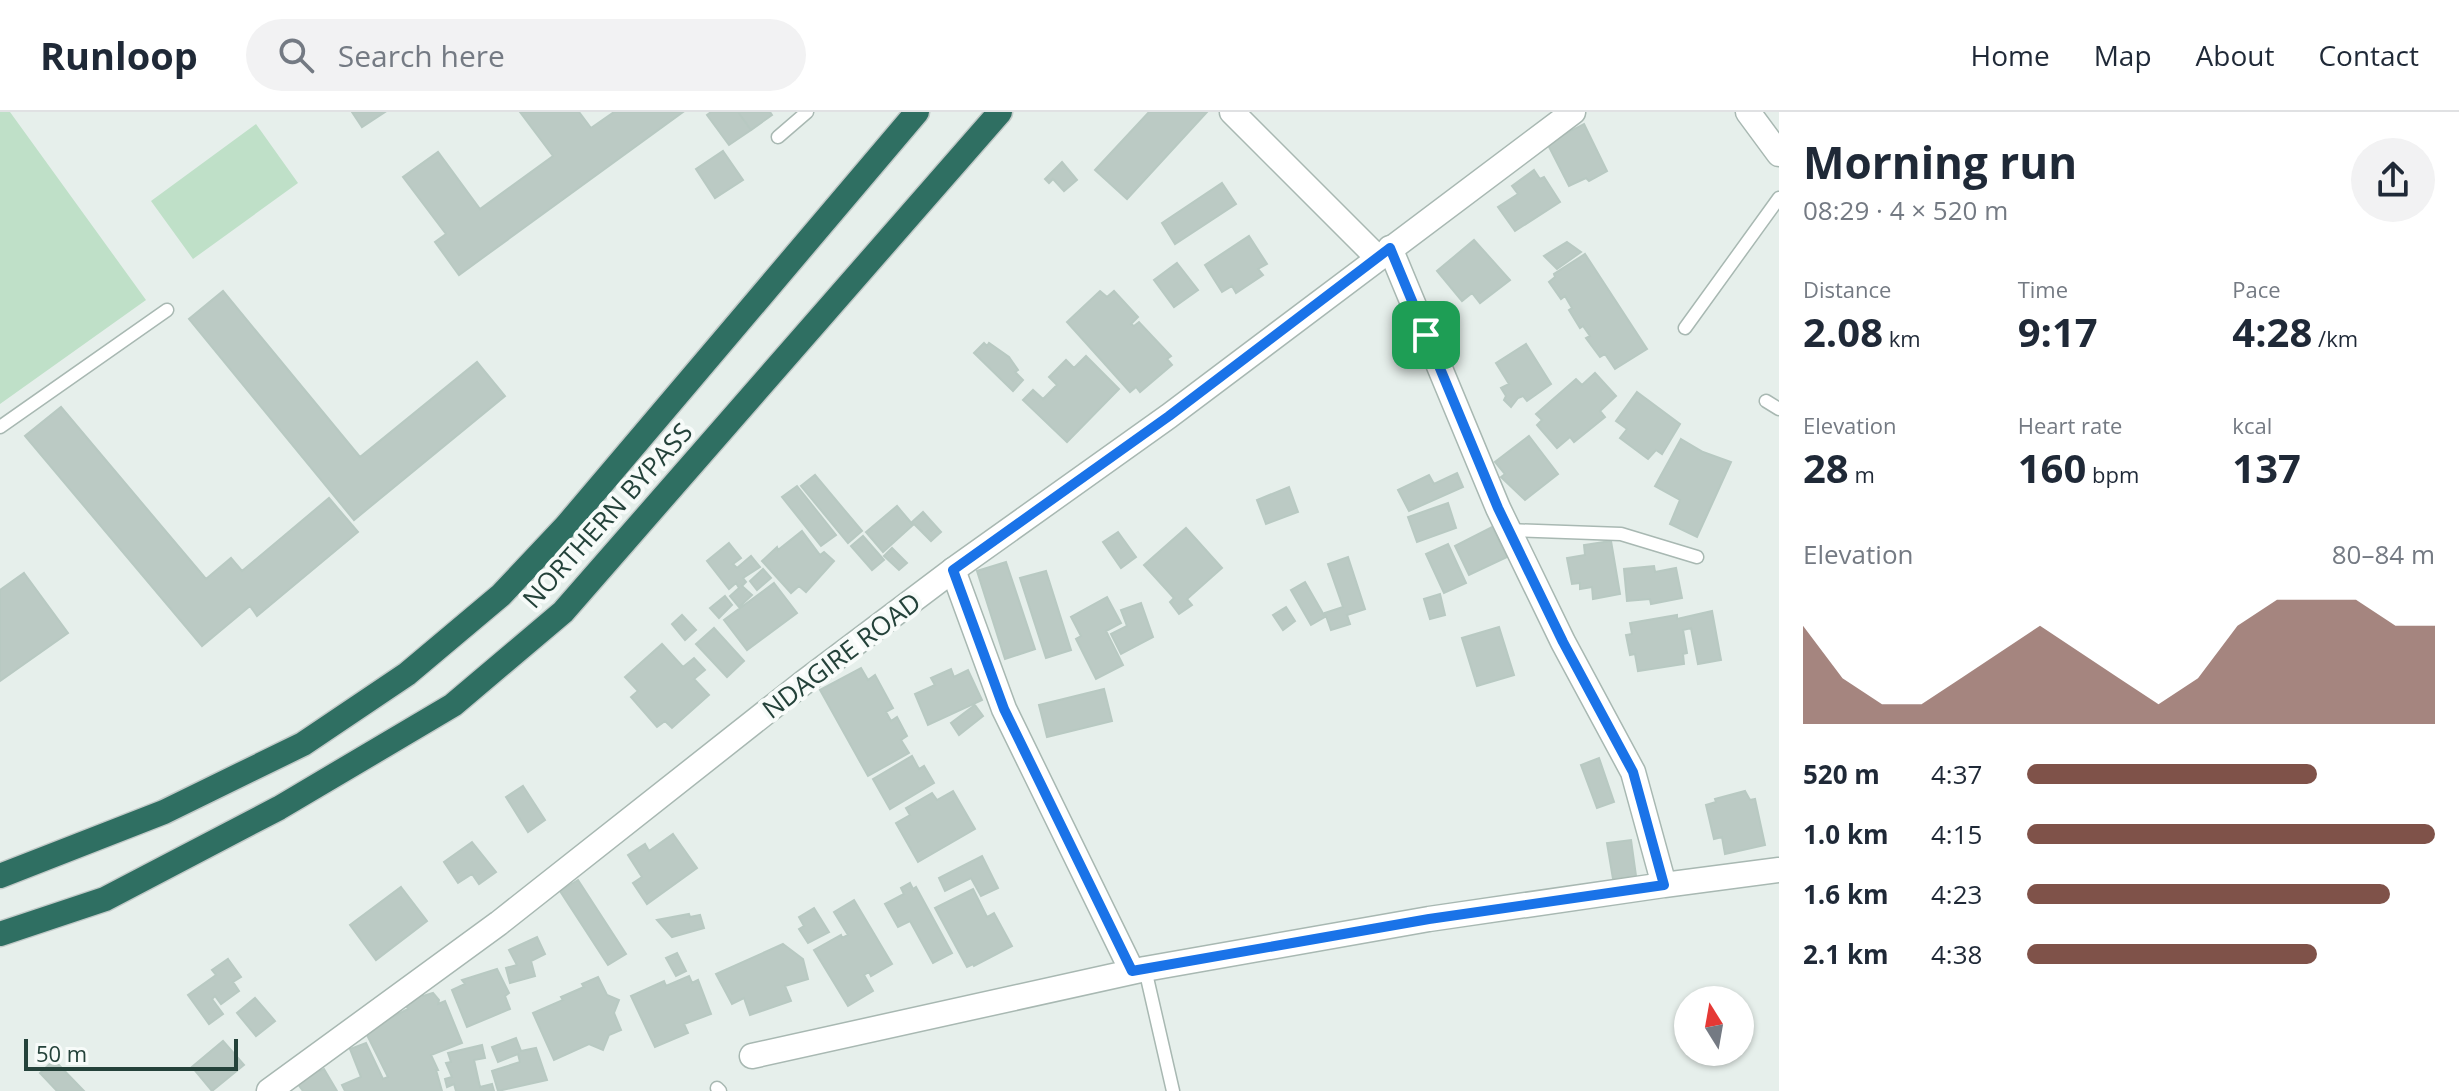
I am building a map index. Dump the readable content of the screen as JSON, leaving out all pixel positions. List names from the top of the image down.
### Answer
{
  "streets": {
    "highway": ["NORTHERN BYPASS"],
    "street": ["NDAGIRE ROAD"]
  },
  "scale_bar": "50 m",
  "north": "top",
  "page": {
    "header": "Runloop",
    "search": "Search here",
    "nav": [
      "Home",
      "Map",
      "About",
      "Contact"
    ],
    "heading": ["Morning run", "08:29 · 4 × 520 m"],
    "stats": [
      ["Distance", "2.08 km"],
      ["Time", "9:17"],
      ["Pace", "4:28 /km"],
      ["Elevation", "28 m"],
      ["Heart rate", "160 bpm"],
      ["kcal", "137"]
    ],
    "chart": ["Elevation", "80–84 m"],
    "list": [
      {
        "name": "520 m",
        "note": "4:37"
      },
      {
        "name": "1.0 km",
        "note": "4:15"
      },
      {
        "name": "1.6 km",
        "note": "4:23"
      },
      {
        "name": "2.1 km",
        "note": "4:38"
      }
    ],
    "scale": "50 m"
  }
}
